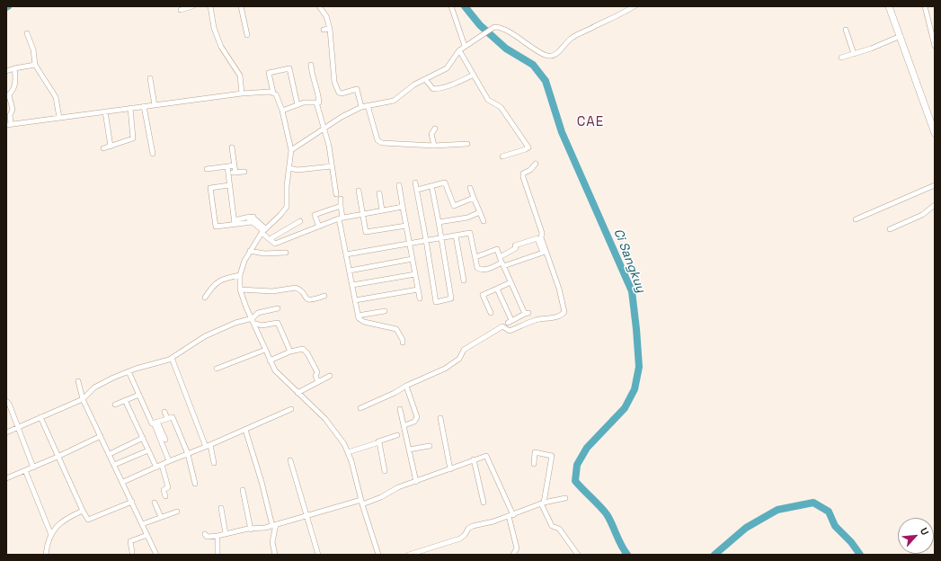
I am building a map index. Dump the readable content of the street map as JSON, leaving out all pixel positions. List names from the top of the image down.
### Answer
{
  "districts": ["CAE"],
  "water": ["Ci Sangkuy"],
  "north": "top right"
}
